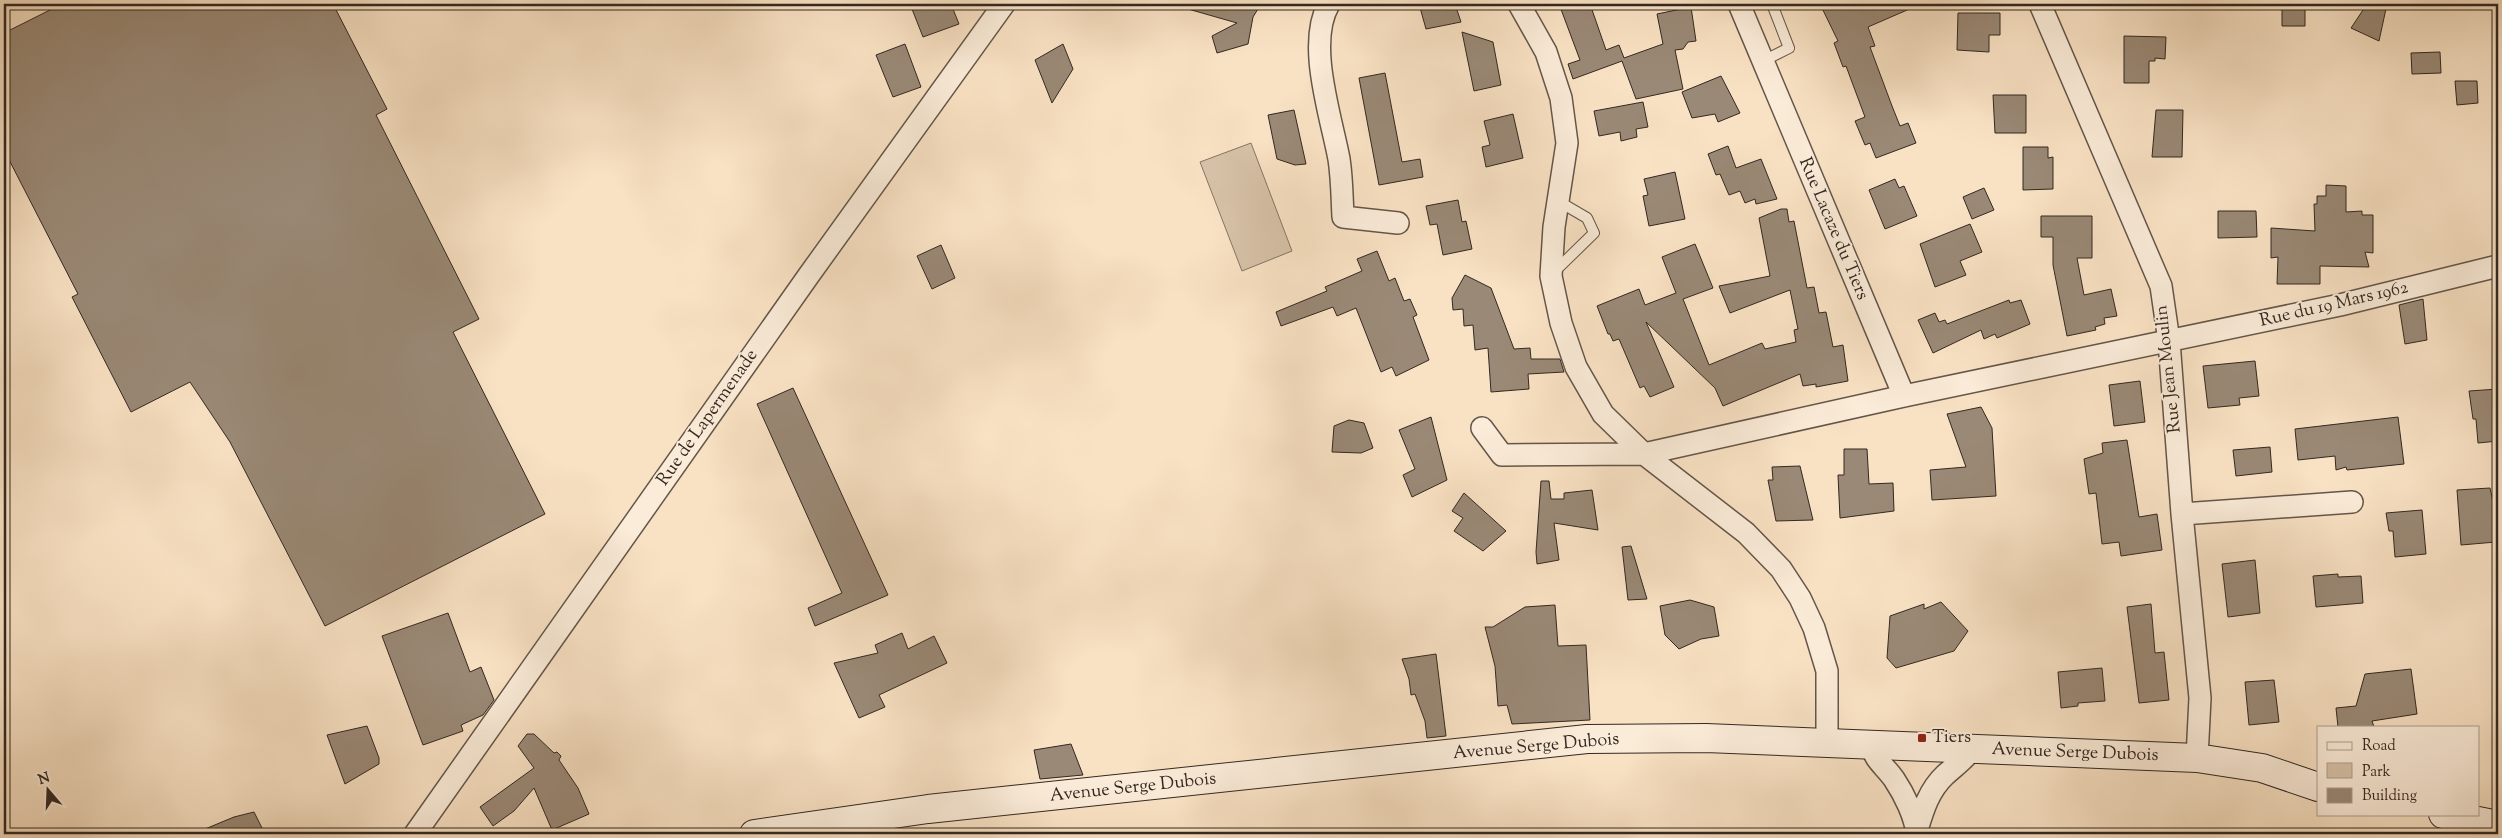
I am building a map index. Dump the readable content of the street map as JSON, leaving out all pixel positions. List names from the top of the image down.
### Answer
{
  "streets": {
    "street": [
      "Rue Lacaze du Tiers",
      "Rue du 19 Mars 1962",
      "Rue Jean Moulin",
      "Rue de Lapermenade",
      "Avenue Serge Dubois"
    ]
  },
  "crossings": [
    ["Rue du 19 Mars 1962", "Rue Jean Moulin"],
    ["Rue Jean Moulin", "Avenue Serge Dubois"]
  ],
  "places": {
    "transit": ["Tiers"]
  },
  "legend": ["Road", "Park", "Building"],
  "north": "top"
}
